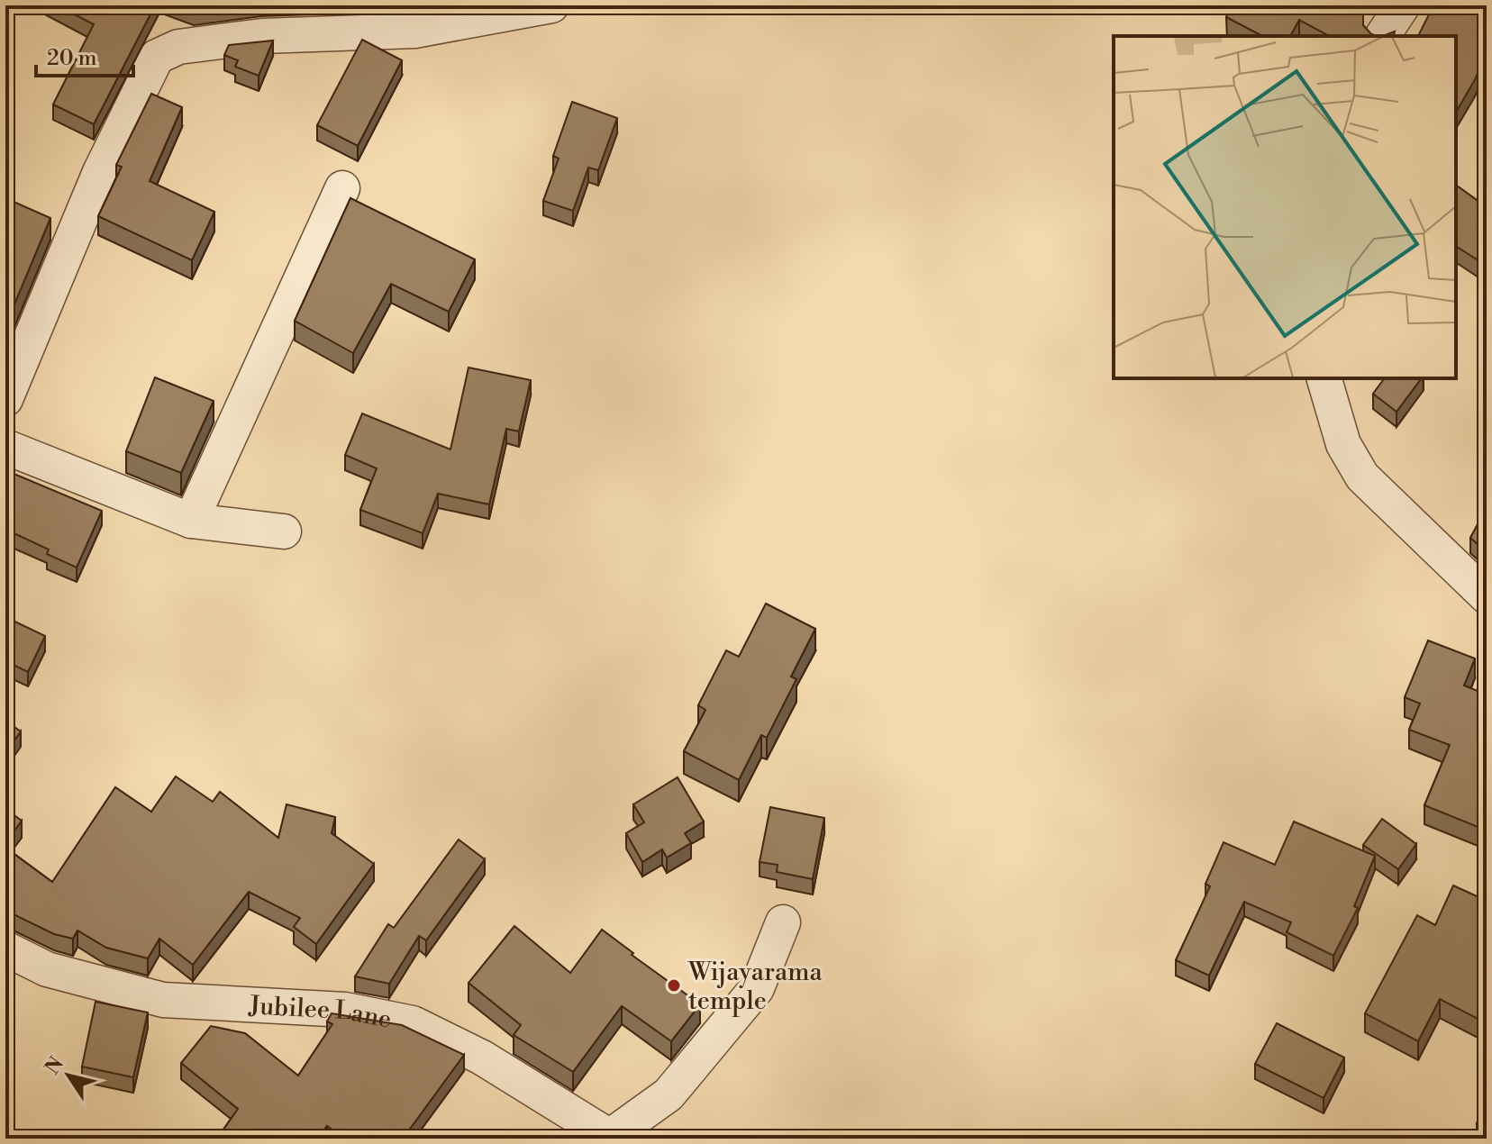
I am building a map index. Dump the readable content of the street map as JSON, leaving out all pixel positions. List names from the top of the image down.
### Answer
{
  "streets": {
    "street": ["Jubilee Lane"]
  },
  "places": ["Wijayarama temple"],
  "scale_bar": "20 m",
  "north": "top left"
}
